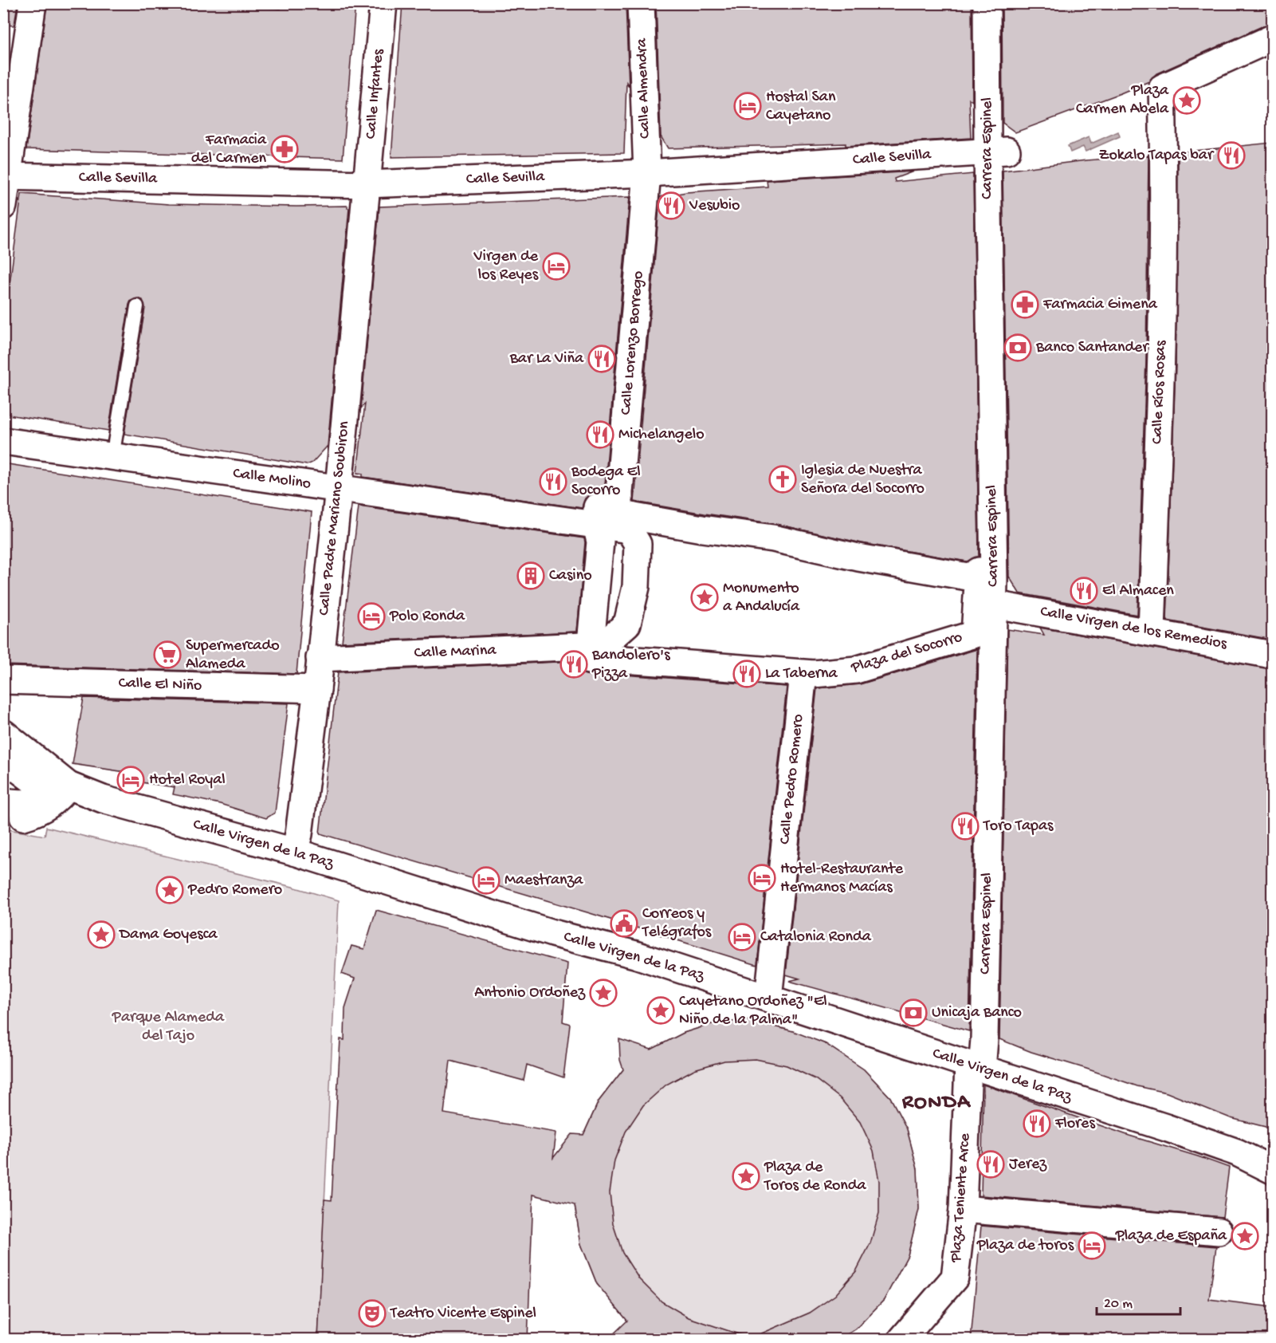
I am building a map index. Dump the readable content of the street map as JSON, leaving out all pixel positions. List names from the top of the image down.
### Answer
{
  "streets": {
    "street": [
      "Calle Almendra",
      "Calle Infantes",
      "Carrera Espinel",
      "Calle Sevilla",
      "Calle Lorenzo Borrego",
      "Calle Ríos Rosas",
      "Calle Molino",
      "Calle Padre Mariano Soubiron",
      "Calle Virgen de los Remedios",
      "Calle Marina",
      "Plaza del Socorro",
      "Calle El Niño",
      "Calle Pedro Romero",
      "Calle Virgen de la Paz",
      "Plaza Teniente Arce"
    ]
  },
  "crossings": [
    ["Calle Almendra", "Calle Sevilla"],
    ["Calle Almendra", "Calle Lorenzo Borrego"],
    ["Calle Infantes", "Calle Sevilla"],
    ["Calle Infantes", "Calle Padre Mariano Soubiron"],
    ["Carrera Espinel", "Calle Sevilla"],
    ["Carrera Espinel", "Calle Virgen de los Remedios"],
    ["Carrera Espinel", "Plaza del Socorro"],
    ["Carrera Espinel", "Calle Virgen de la Paz"],
    ["Carrera Espinel", "Plaza Teniente Arce"],
    ["Calle Sevilla", "Calle Lorenzo Borrego"],
    ["Calle Sevilla", "Calle Padre Mariano Soubiron"],
    ["Calle Lorenzo Borrego", "Plaza del Socorro"],
    ["Calle Ríos Rosas", "Calle Virgen de los Remedios"],
    ["Calle Molino", "Calle Padre Mariano Soubiron"],
    ["Calle Molino", "Calle Marina"],
    ["Calle Molino", "Plaza del Socorro"],
    ["Calle Padre Mariano Soubiron", "Calle Marina"],
    ["Calle Padre Mariano Soubiron", "Calle El Niño"],
    ["Calle Padre Mariano Soubiron", "Calle Virgen de la Paz"],
    ["Calle Virgen de los Remedios", "Plaza del Socorro"],
    ["Calle Marina", "Plaza del Socorro"],
    ["Plaza del Socorro", "Calle Pedro Romero"],
    ["Calle Pedro Romero", "Calle Virgen de la Paz"],
    ["Calle Virgen de la Paz", "Plaza Teniente Arce"]
  ],
  "districts": ["RONDA"],
  "parks": ["Parque Alameda del Tajo"],
  "places": {
    "place": [
      "Plaza Carmen Abela",
      "Monumento a Andalucía",
      "Pedro Romero",
      "Dama Goyesca",
      "Antonio Ordoñez",
      "Cayetano Ordoñez \"El Niño de la Palma\"",
      "Plaza de Toros de Ronda",
      "Plaza de España"
    ],
    "hotel": [
      "Hostal San Cayetano",
      "Virgen de los Reyes",
      "Polo Ronda",
      "Hotel Royal",
      "Hotel-Restaurante Hermanos Macías",
      "Maestranza",
      "Catalonia Ronda",
      "Plaza de toros"
    ],
    "pharmacy": ["Farmacia del Carmen", "Farmacia Gimena"],
    "restaurant": [
      "Zokalo Tapas bar",
      "Vesubio",
      "Bar La Viña",
      "Michelangelo",
      "Bodega El Socorro",
      "El Almacen",
      "Bandolero's Pizza",
      "La Taberna",
      "Toro Tapas",
      "Flores",
      "Jerez"
    ],
    "bank": ["Banco Santander", "Unicaja Banco"],
    "church": ["Iglesia de Nuestra Señora del Socorro"],
    "building": ["Casino"],
    "supermarket": ["Supermercado Alameda"],
    "public building": ["Correos y Telégrafos"],
    "theatre": ["Teatro Vicente Espinel"]
  },
  "scale_bar": "20 m"
}
